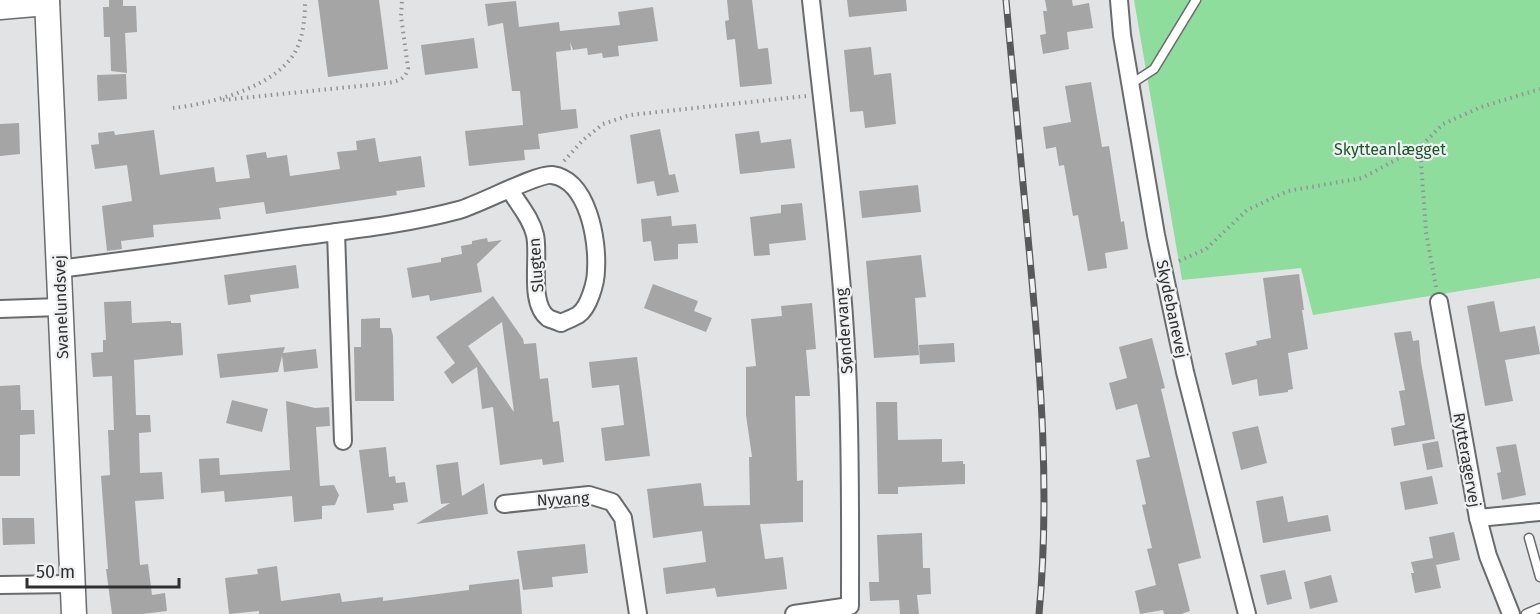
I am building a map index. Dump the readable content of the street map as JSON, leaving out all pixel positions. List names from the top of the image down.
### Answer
{
  "streets": {
    "street": [
      "Slugten",
      "Svanelundsvej",
      "Skydebanevej",
      "Søndervang",
      "Rytteragervej",
      "Nyvang"
    ]
  },
  "parks": ["Skytteanlægget"],
  "scale_bar": "50 m"
}
